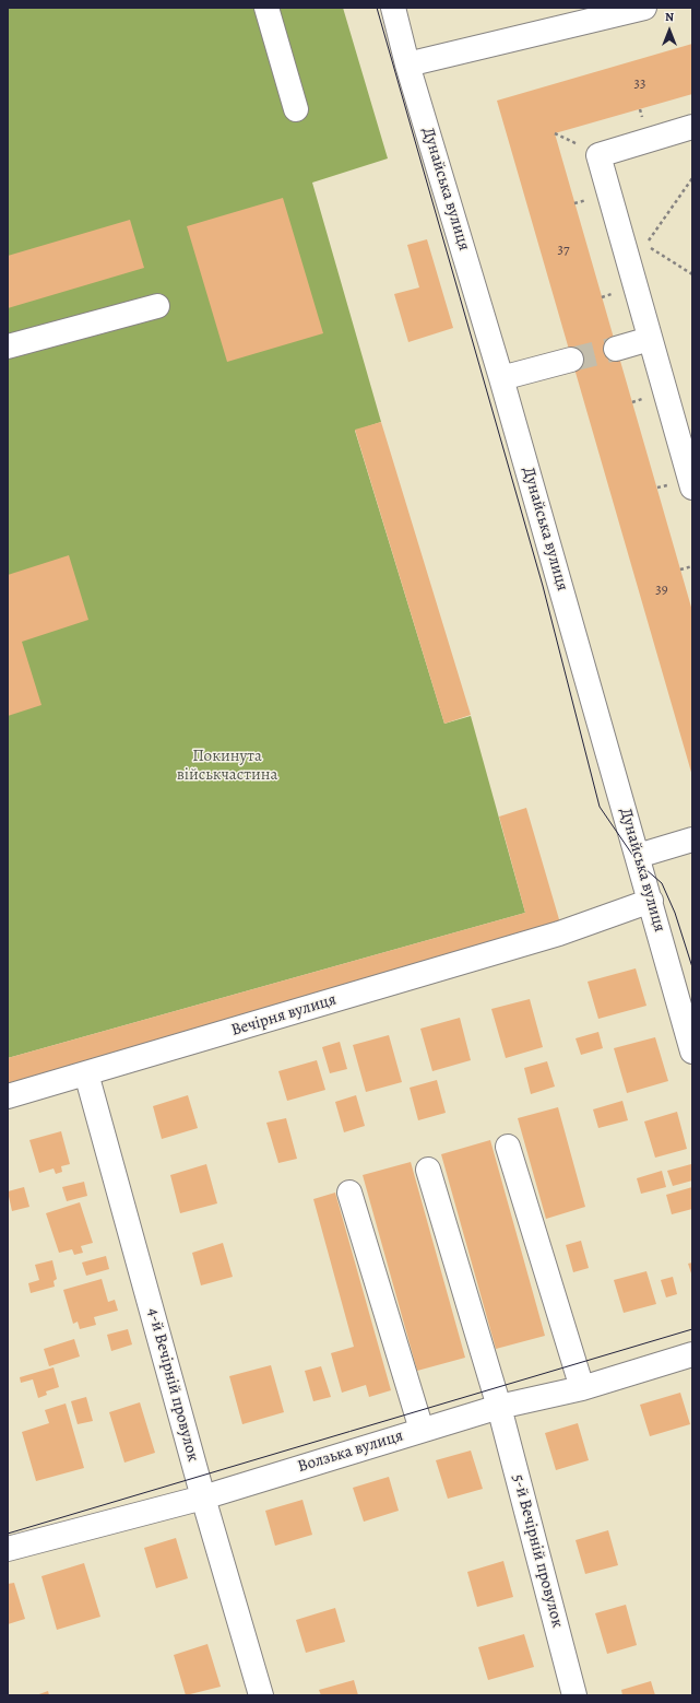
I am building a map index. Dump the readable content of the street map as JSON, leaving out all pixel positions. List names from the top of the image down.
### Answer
{
  "streets": {
    "street": [
      "Дунайська вулиця",
      "Вечірня вулиця",
      "4-й Вечірній провулок",
      "Волзька вулиця",
      "5-й Вечірній провулок"
    ]
  },
  "crossings": [
    ["Дунайська вулиця", "Вечірня вулиця"],
    ["Вечірня вулиця", "4-й Вечірній провулок"],
    ["4-й Вечірній провулок", "Волзька вулиця"],
    ["Волзька вулиця", "5-й Вечірній провулок"]
  ],
  "parks": ["Покинута військчастина"],
  "house_numbers": ["33", "37", "39"],
  "north": "top"
}
